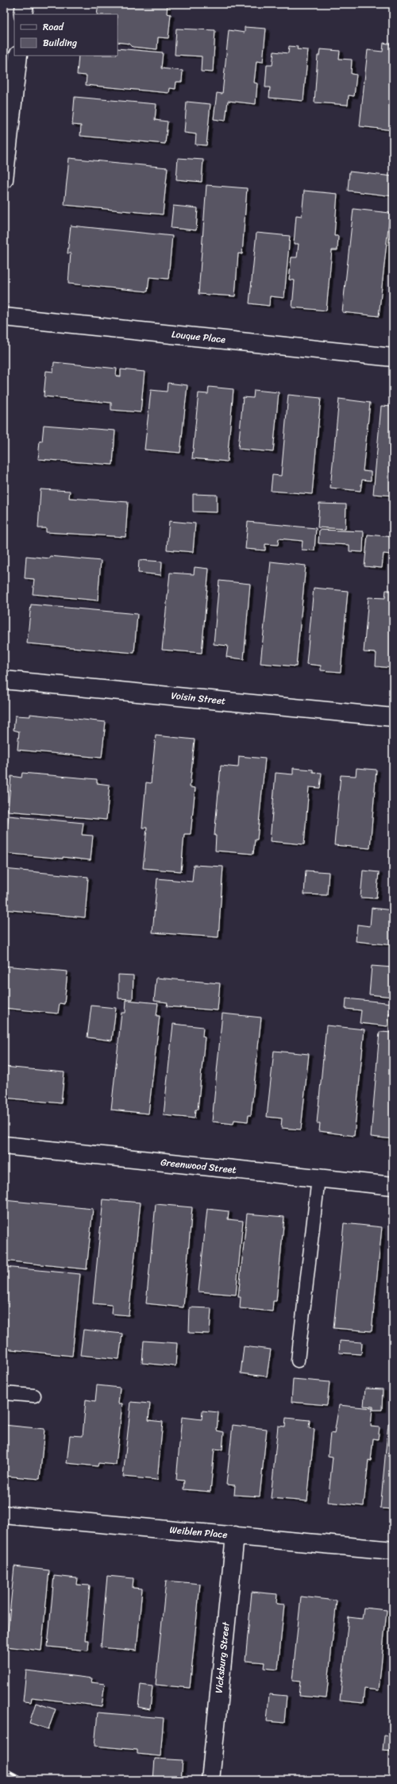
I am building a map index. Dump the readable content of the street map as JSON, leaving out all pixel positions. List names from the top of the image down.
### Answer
{
  "streets": {
    "street": [
      "Louque Place",
      "Voisin Street",
      "Greenwood Street",
      "Weiblen Place",
      "Vicksburg Street"
    ]
  },
  "crossings": [
    ["Weiblen Place", "Vicksburg Street"]
  ],
  "legend": ["Road", "Building"]
}
